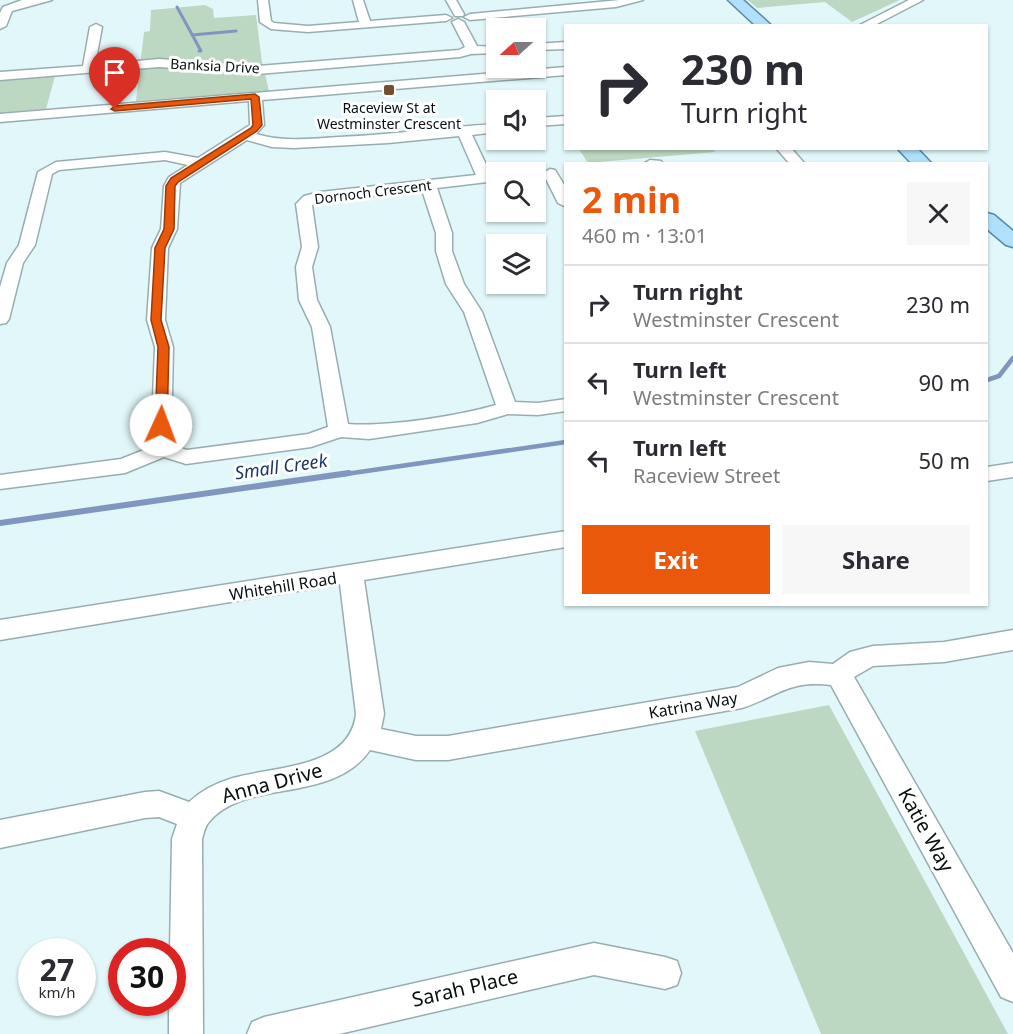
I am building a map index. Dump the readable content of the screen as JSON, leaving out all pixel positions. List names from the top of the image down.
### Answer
{
  "streets": {
    "street": [
      "Banksia Drive",
      "Dornoch Crescent",
      "Whitehill Road",
      "Katrina Way",
      "Anna Drive",
      "Katie Way",
      "Sarah Place"
    ]
  },
  "crossings": [
    ["Katrina Way", "Anna Drive"],
    ["Katrina Way", "Katie Way"]
  ],
  "water": ["Small Creek"],
  "places": {
    "transit": ["Raceview St at Westminster Crescent"]
  },
  "north": "left",
  "page": {
    "turn": ["230 m", "Turn right"],
    "heading": ["2 min", "460 m · 13:01"],
    "list": [
      {
        "name": "Turn right",
        "note": "Westminster Crescent",
        "value": "230 m"
      },
      {
        "name": "Turn left",
        "note": "Westminster Crescent",
        "value": "90 m"
      },
      {
        "name": "Turn left",
        "note": "Raceview Street",
        "value": "50 m"
      }
    ],
    "buttons": ["Exit", "Share"],
    "speed": "27 km/h",
    "limit": "30"
  }
}
